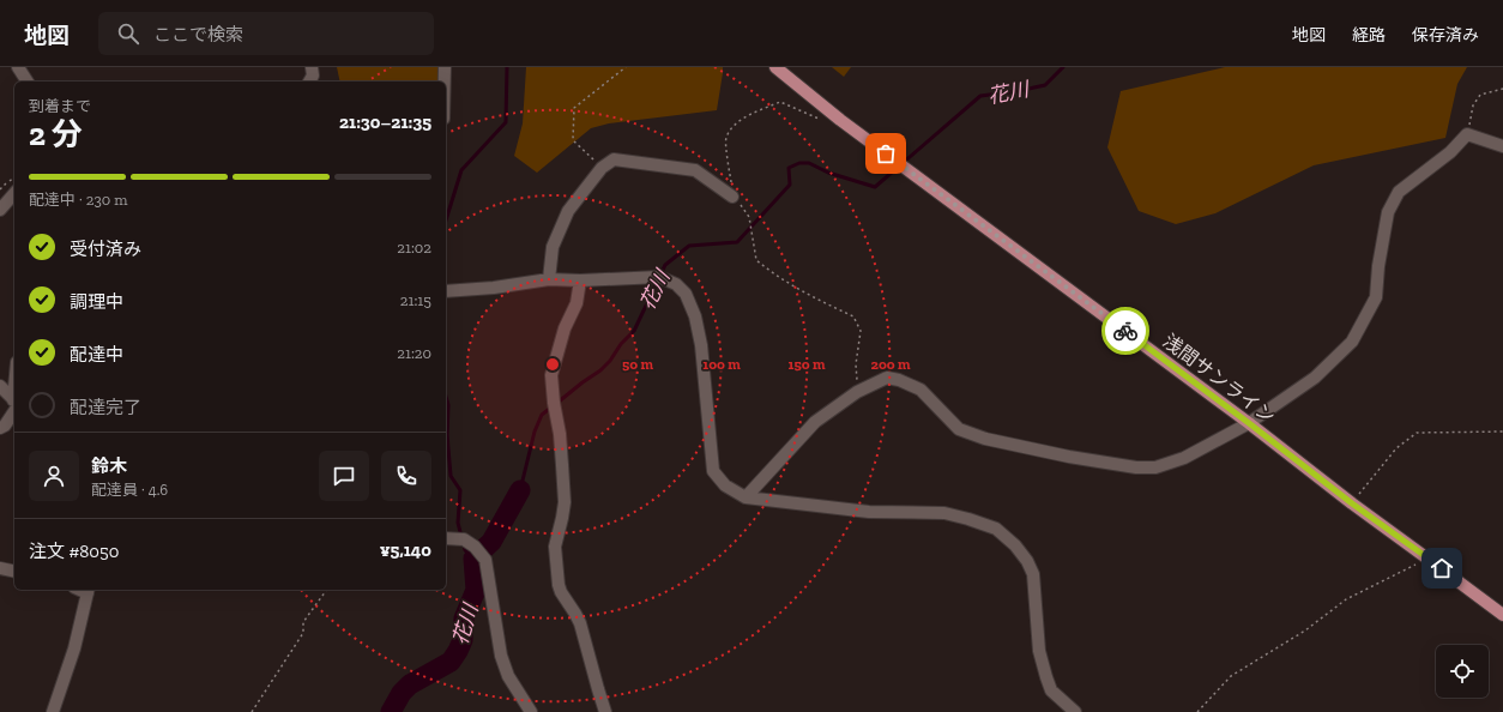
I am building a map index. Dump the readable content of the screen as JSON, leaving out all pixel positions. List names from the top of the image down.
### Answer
{
  "streets": {
    "main road": ["浅間サンライン"]
  },
  "water": ["花川"],
  "page": {
    "header": "地図",
    "search": "ここで検索",
    "nav": ["地図", "経路", "保存済み"],
    "heading": ["2 分", "到着まで", "21:30–21:35"],
    "panel": [
      "鈴木",
      "配達員 · 4.6",
      "注文 #8050",
      "¥5,140"
    ],
    "bar": "配達中 · 230 m",
    "list": [
      ["受付済み", "21:02"],
      ["調理中", "21:15"],
      ["配達中", "21:20"],
      "配達完了"
    ]
  },
  "rings": [
    "50 m",
    "100 m",
    "150 m",
    "200 m"
  ]
}
